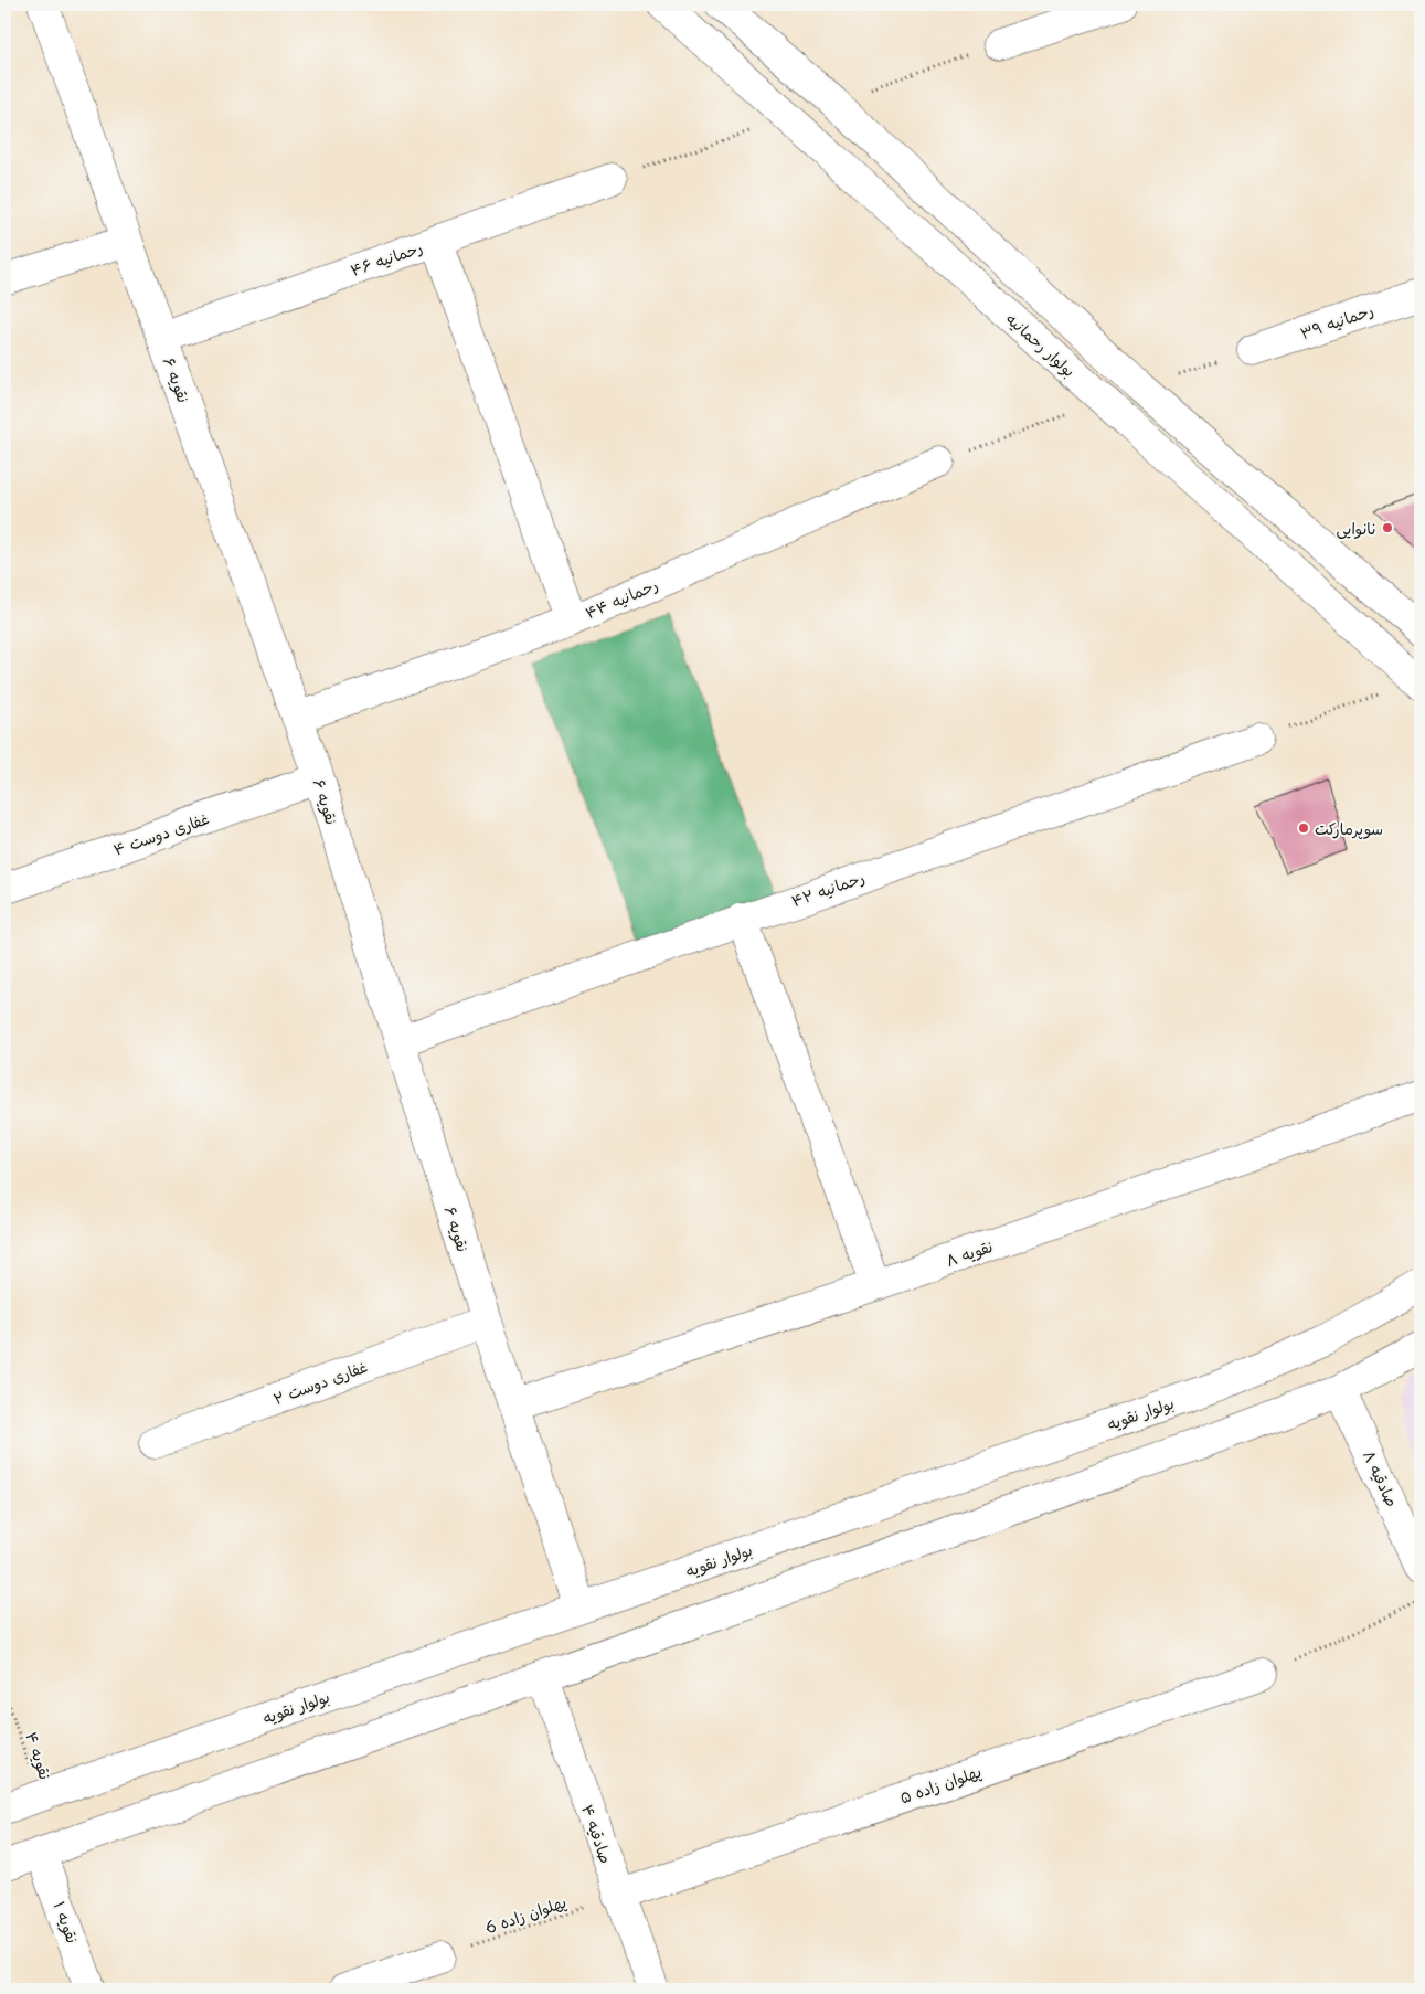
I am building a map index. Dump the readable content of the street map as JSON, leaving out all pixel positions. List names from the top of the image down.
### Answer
{
  "streets": {
    "street": [
      "رحمانیه ۴۶",
      "رحمانیه ۳۹",
      "بولوار رحمانیه",
      "نقویه ۶",
      "رحمانیه ۴۴",
      "غفاری دوست ۴",
      "رحمانیه ۴۲",
      "نقویه ۸",
      "غفاری دوست ۲",
      "بولوار نقویه",
      "صادقیه ۸",
      "پهلوان زاده ۵",
      "صادقیه ۴",
      "نقویه ۱"
    ],
    "path": ["نقویه ۴", "پهلوان زاده 6"]
  },
  "crossings": [
    ["رحمانیه ۴۶", "نقویه ۶"],
    ["نقویه ۶", "رحمانیه ۴۴"],
    ["نقویه ۶", "غفاری دوست ۴"],
    ["نقویه ۶", "رحمانیه ۴۲"],
    ["نقویه ۶", "نقویه ۸"],
    ["نقویه ۶", "غفاری دوست ۲"],
    ["نقویه ۶", "بولوار نقویه"],
    ["بولوار نقویه", "نقویه ۴"],
    ["پهلوان زاده ۵", "صادقیه ۴"],
    ["پهلوان زاده ۵", "پهلوان زاده 6"],
    ["صادقیه ۴", "پهلوان زاده 6"]
  ],
  "places": ["نانوایی", "سوپرمارکت"]
}
